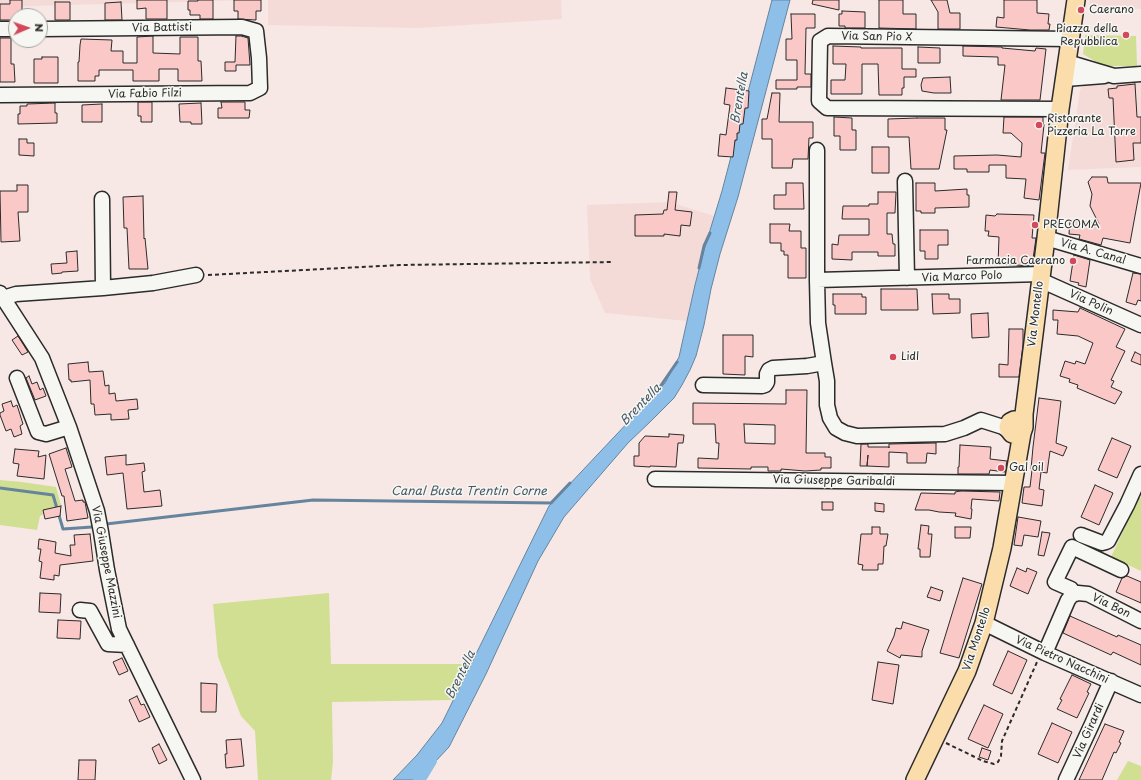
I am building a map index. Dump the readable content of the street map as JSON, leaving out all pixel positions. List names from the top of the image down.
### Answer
{
  "streets": {
    "main road": ["Via Montello"],
    "street": [
      "Via Battisti",
      "Via San Pio X",
      "Via Fabio Filzi",
      "Via A. Canal",
      "Via Marco Polo",
      "Via Polin",
      "Via Giuseppe Garibaldi",
      "Via Giuseppe Mazzini",
      "Via Bon",
      "Via Pietro Nacchini",
      "Via Girardi"
    ]
  },
  "crossings": [
    ["Via Battisti", "Via Fabio Filzi"],
    ["Via San Pio X", "Via Montello"],
    ["Via A. Canal", "Via Montello"],
    ["Via Marco Polo", "Via Polin"],
    ["Via Marco Polo", "Via Montello"],
    ["Via Polin", "Via Montello"],
    ["Via Montello", "Via Giuseppe Garibaldi"],
    ["Via Montello", "Via Pietro Nacchini"],
    ["Via Pietro Nacchini", "Via Girardi"]
  ],
  "water": ["Brentella", "Canal Busta Trentin Corne"],
  "places": [
    "Caerano",
    "Piazza della Repubblica",
    "Ristorante Pizzeria La Torre",
    "PRECOMA",
    "Farmacia Caerano",
    "Lidl",
    "Gal oil"
  ],
  "north": "right"
}
